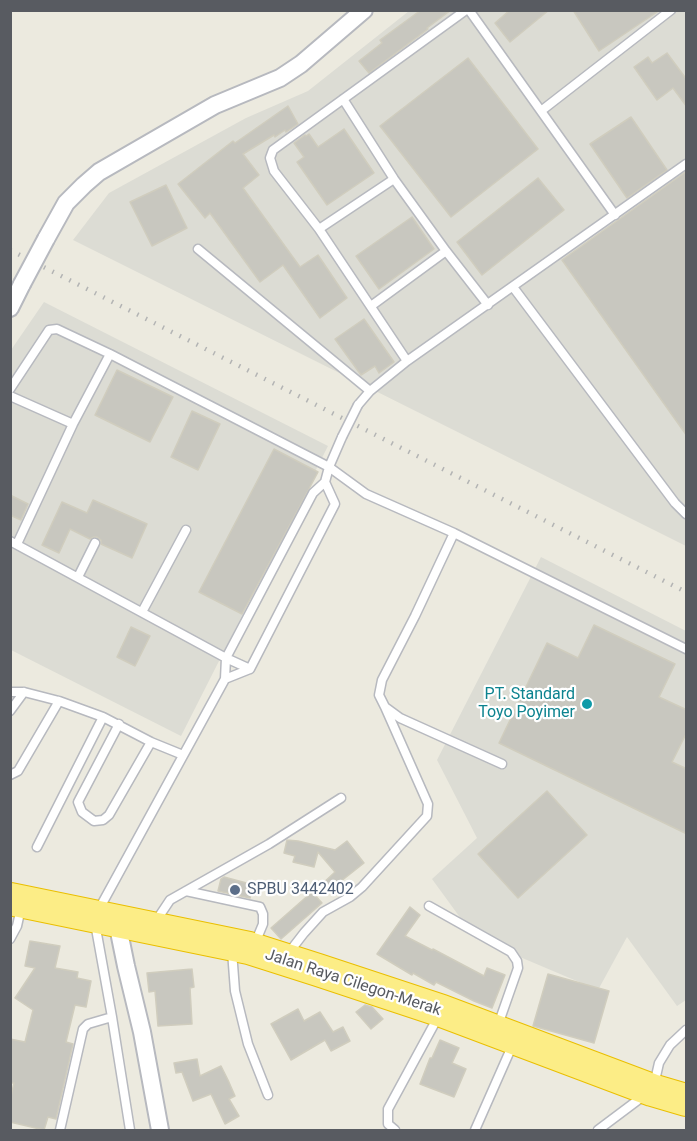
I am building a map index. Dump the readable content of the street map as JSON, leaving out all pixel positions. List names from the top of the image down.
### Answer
{
  "streets": {
    "highway": ["Jalan Raya Cilegon-Merak"]
  },
  "places": ["PT. Standard Toyo Poyimer", "SPBU 3442402"]
}
